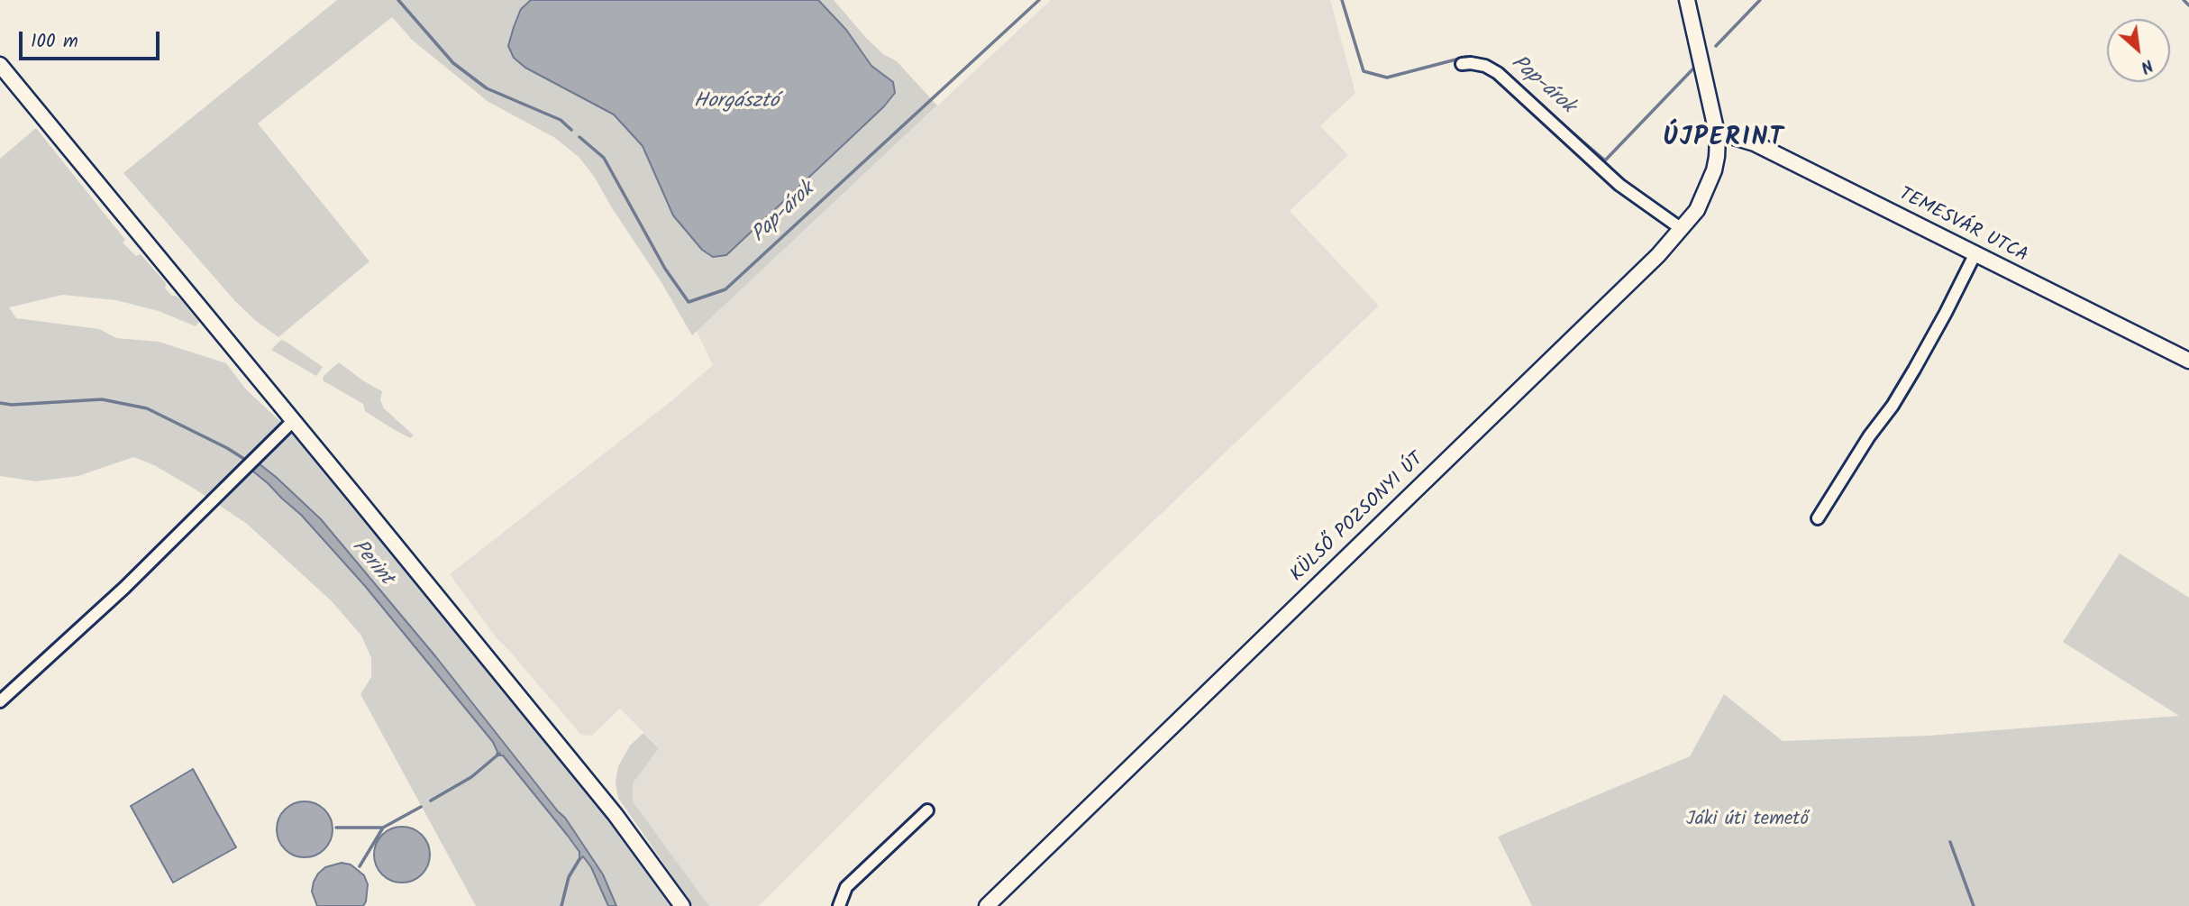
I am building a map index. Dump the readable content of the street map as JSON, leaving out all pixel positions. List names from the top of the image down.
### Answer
{
  "streets": {
    "main road": ["TEMESVÁR UTCA", "KÜLSŐ POZSONYI ÚT"]
  },
  "crossings": [
    ["TEMESVÁR UTCA", "KÜLSŐ POZSONYI ÚT"]
  ],
  "districts": ["ÚJPERINT"],
  "water": ["Pap-árok", "Horgásztó", "Perint"],
  "parks": ["Jáki úti temető"],
  "scale_bar": "100 m",
  "north": "bottom right"
}
